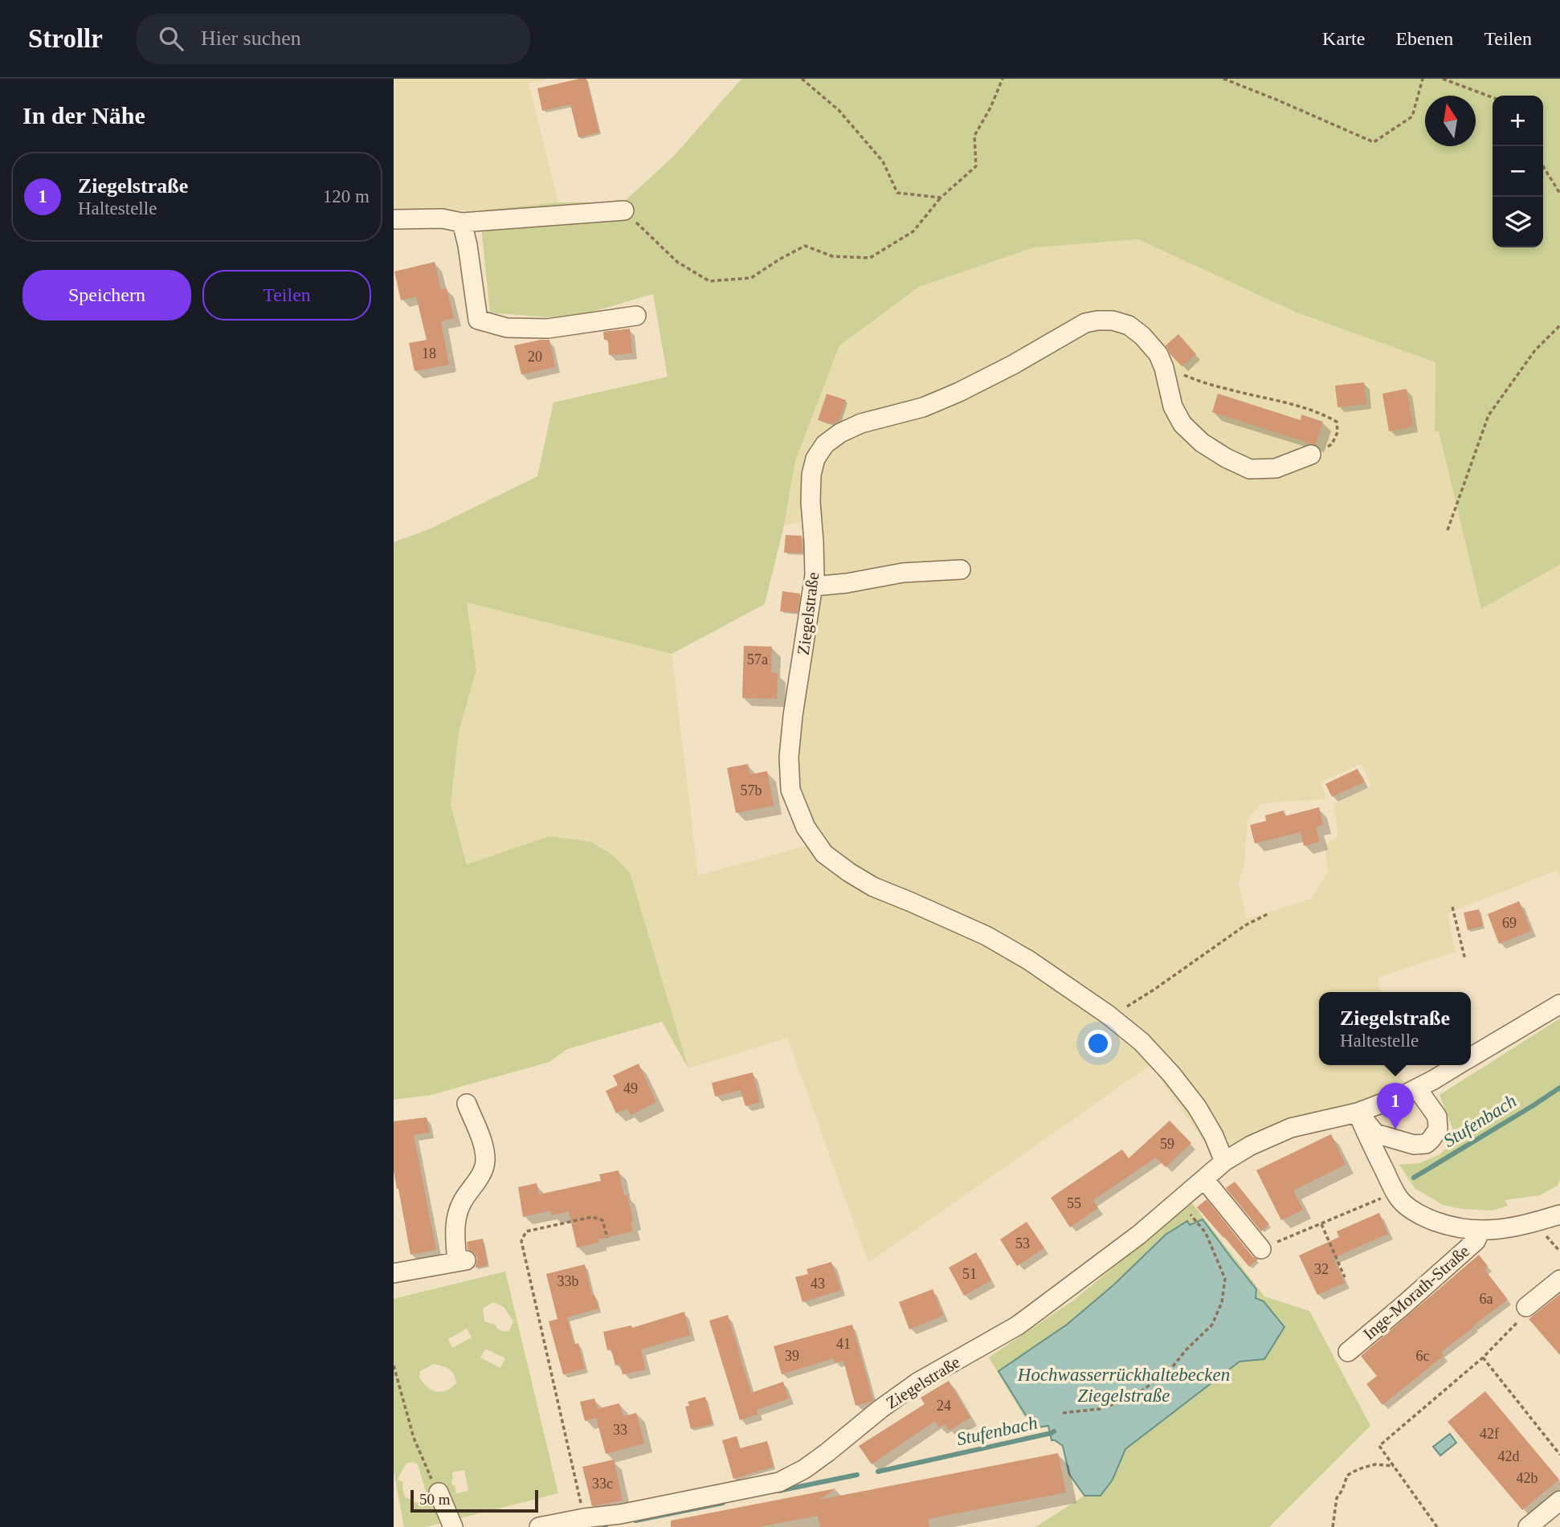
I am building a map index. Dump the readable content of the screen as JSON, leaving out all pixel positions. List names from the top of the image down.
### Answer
{
  "streets": {
    "street": ["Ziegelstraße", "Inge-Morath-Straße"]
  },
  "crossings": [
    ["Ziegelstraße", "Inge-Morath-Straße"]
  ],
  "water": ["Stufenbach", "Hochwasserrückhaltebecken Ziegelstraße"],
  "house_numbers": [
    "18",
    "20",
    "57a",
    "57b",
    "69",
    "49",
    "59",
    "55",
    "53",
    "32",
    "51",
    "33b",
    "43",
    "6a",
    "41",
    "39",
    "6c",
    "24",
    "33",
    "42f",
    "42d",
    "42b",
    "33c"
  ],
  "scale_bar": "50 m",
  "north": "top",
  "page": {
    "header": "Strollr",
    "search": "Hier suchen",
    "nav": ["Karte", "Ebenen", "Teilen"],
    "heading": "In der Nähe",
    "map_buttons": ["+", "−"],
    "list": [
      {
        "mark": "1",
        "name": "Ziegelstraße",
        "note": "Haltestelle",
        "value": "120 m"
      }
    ],
    "buttons": ["Speichern", "Teilen"],
    "popup": ["Ziegelstraße", "Haltestelle"],
    "pins": "1",
    "scale": "50 m"
  }
}
